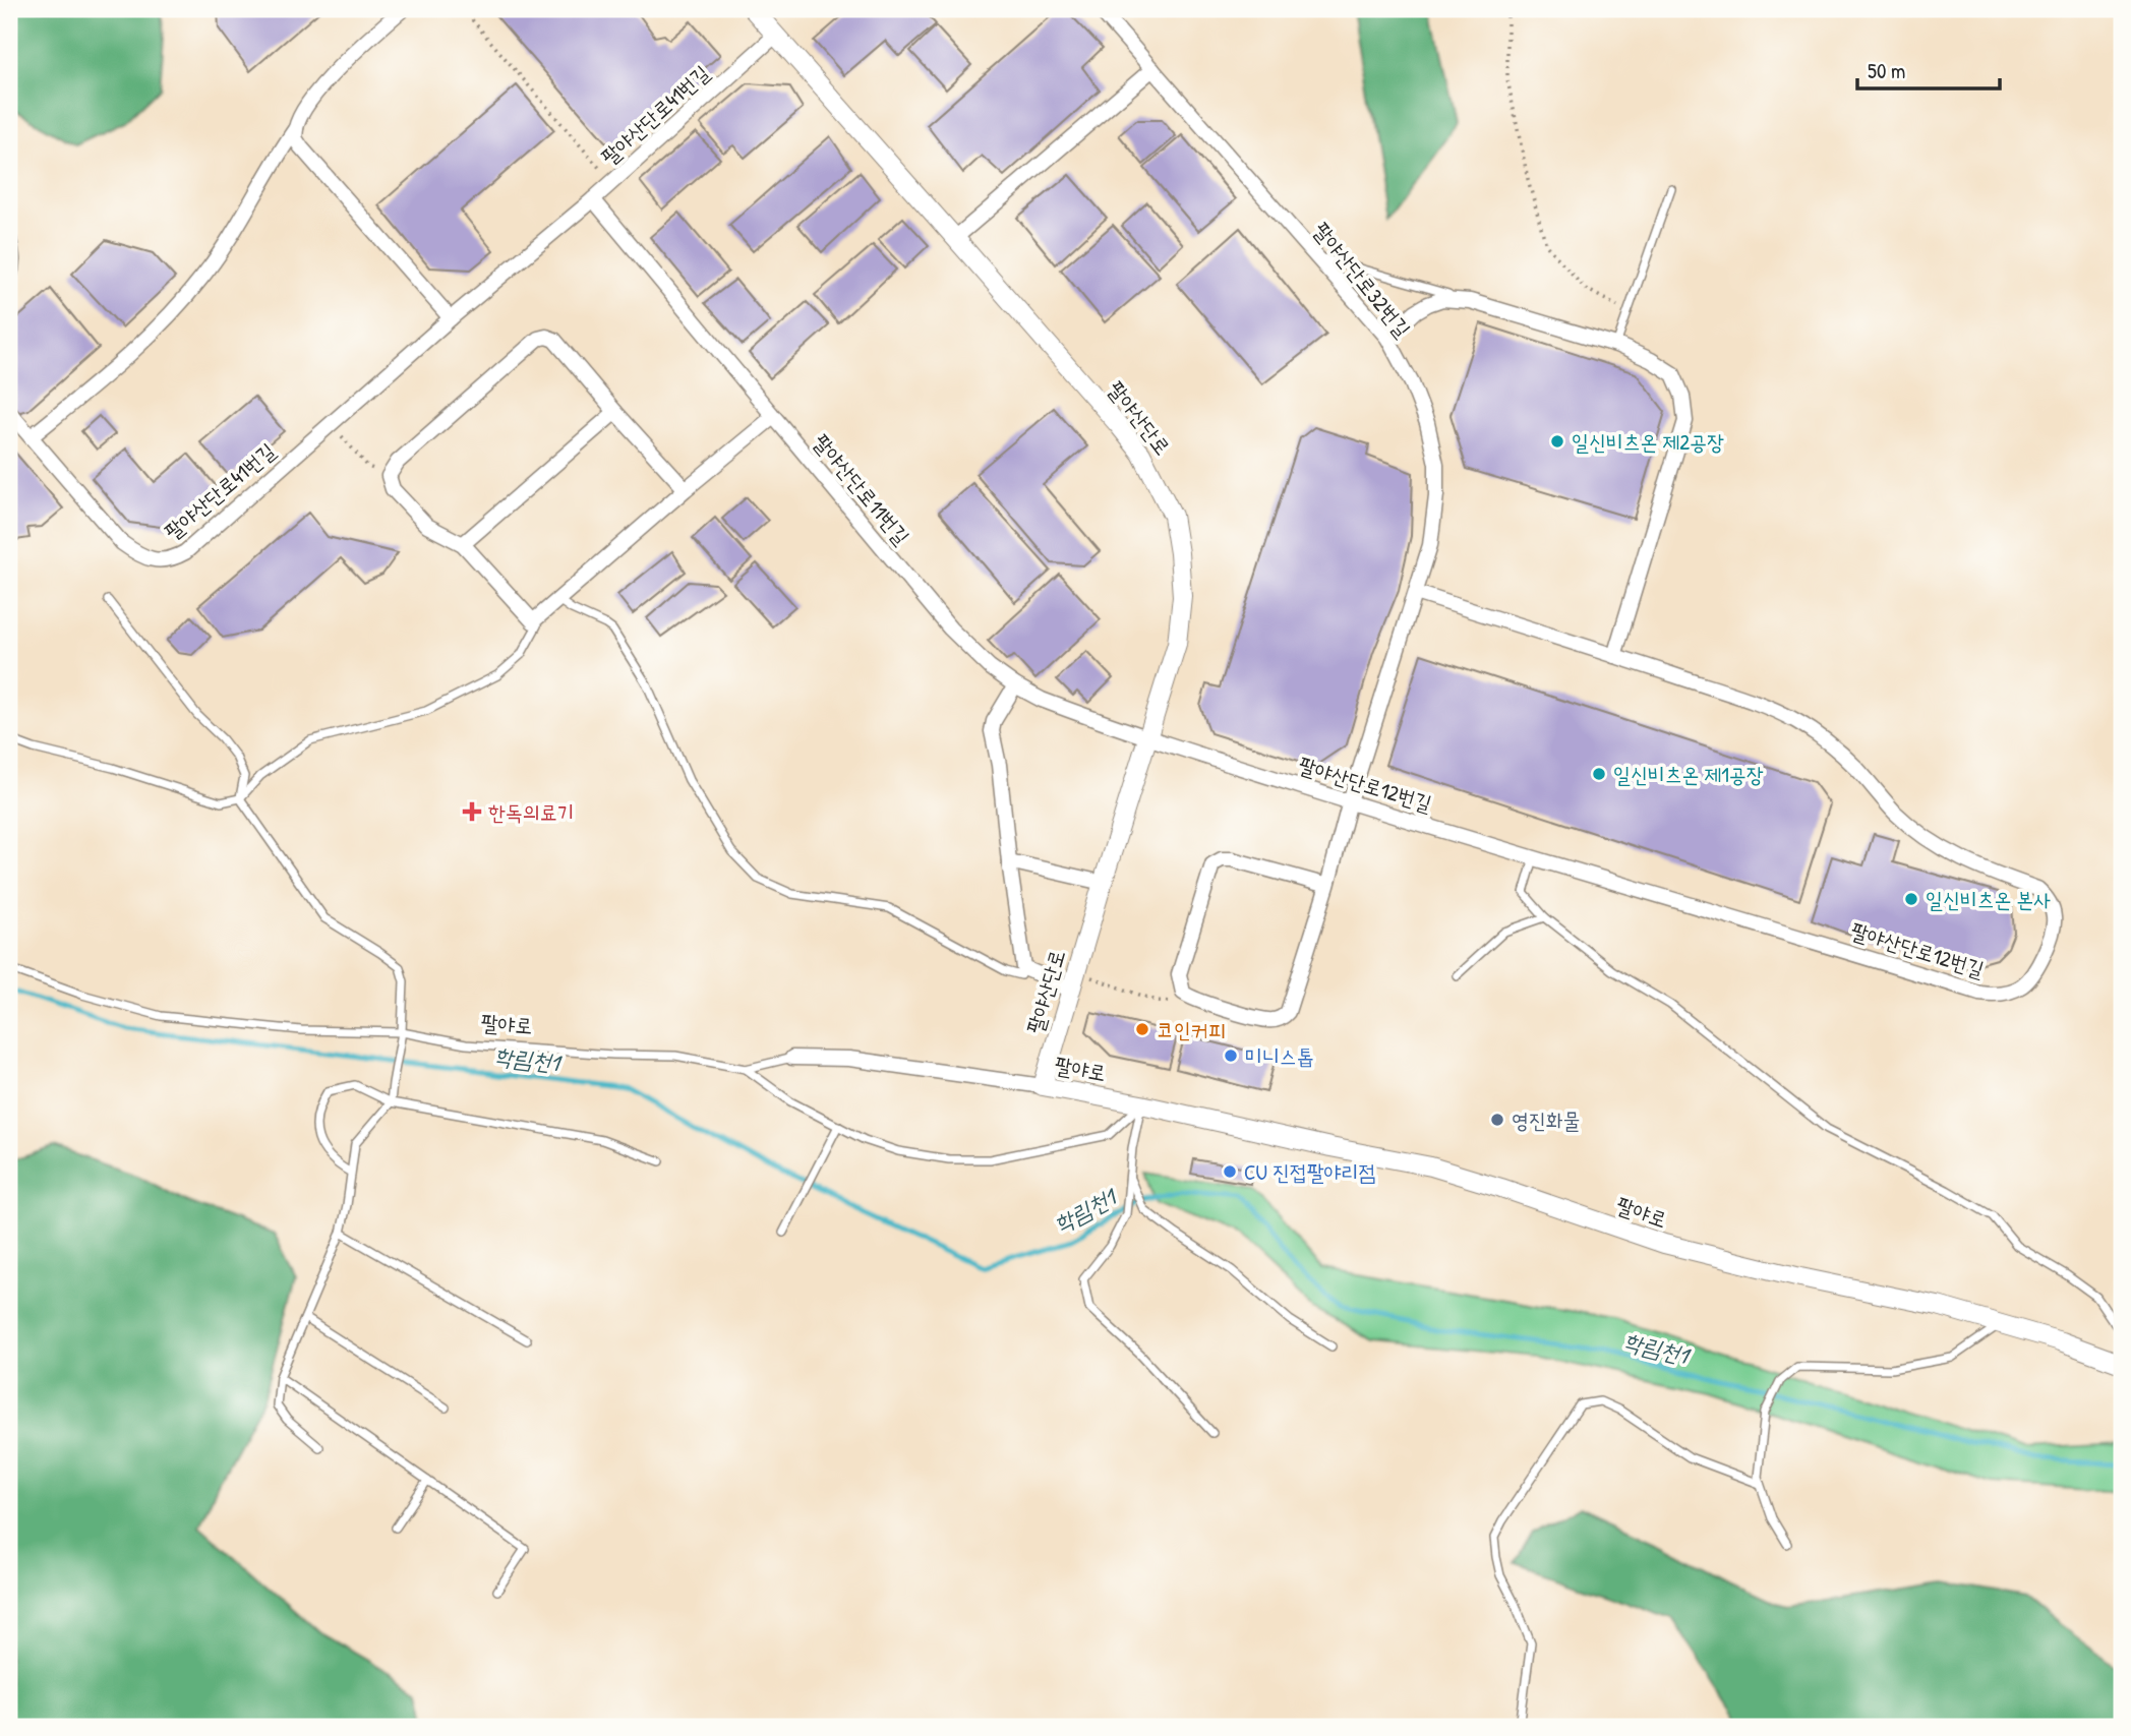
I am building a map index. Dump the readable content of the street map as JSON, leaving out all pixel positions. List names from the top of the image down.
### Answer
{
  "streets": {
    "street": [
      "팔야산단로41번길",
      "팔야산단로32번길",
      "팔야산단로",
      "팔야산단로11번길",
      "팔야산단로12번길",
      "팔야로"
    ]
  },
  "crossings": [
    ["팔야산단로41번길", "팔야산단로"],
    ["팔야산단로41번길", "팔야산단로11번길"],
    ["팔야산단로32번길", "팔야산단로12번길"],
    ["팔야산단로", "팔야산단로11번길"],
    ["팔야산단로", "팔야산단로12번길"],
    ["팔야산단로", "팔야로"],
    ["팔야산단로11번길", "팔야산단로12번길"]
  ],
  "water": ["학림천1"],
  "places": {
    "other": [
      "일신비츠온 제2공장",
      "일신비츠온 제1공장",
      "일신비츠온 본사",
      "코인커피",
      "미니스톱",
      "영진화물",
      "CU 진접팔야리점"
    ],
    "health": ["한독의료기"]
  },
  "scale_bar": "50 m"
}
